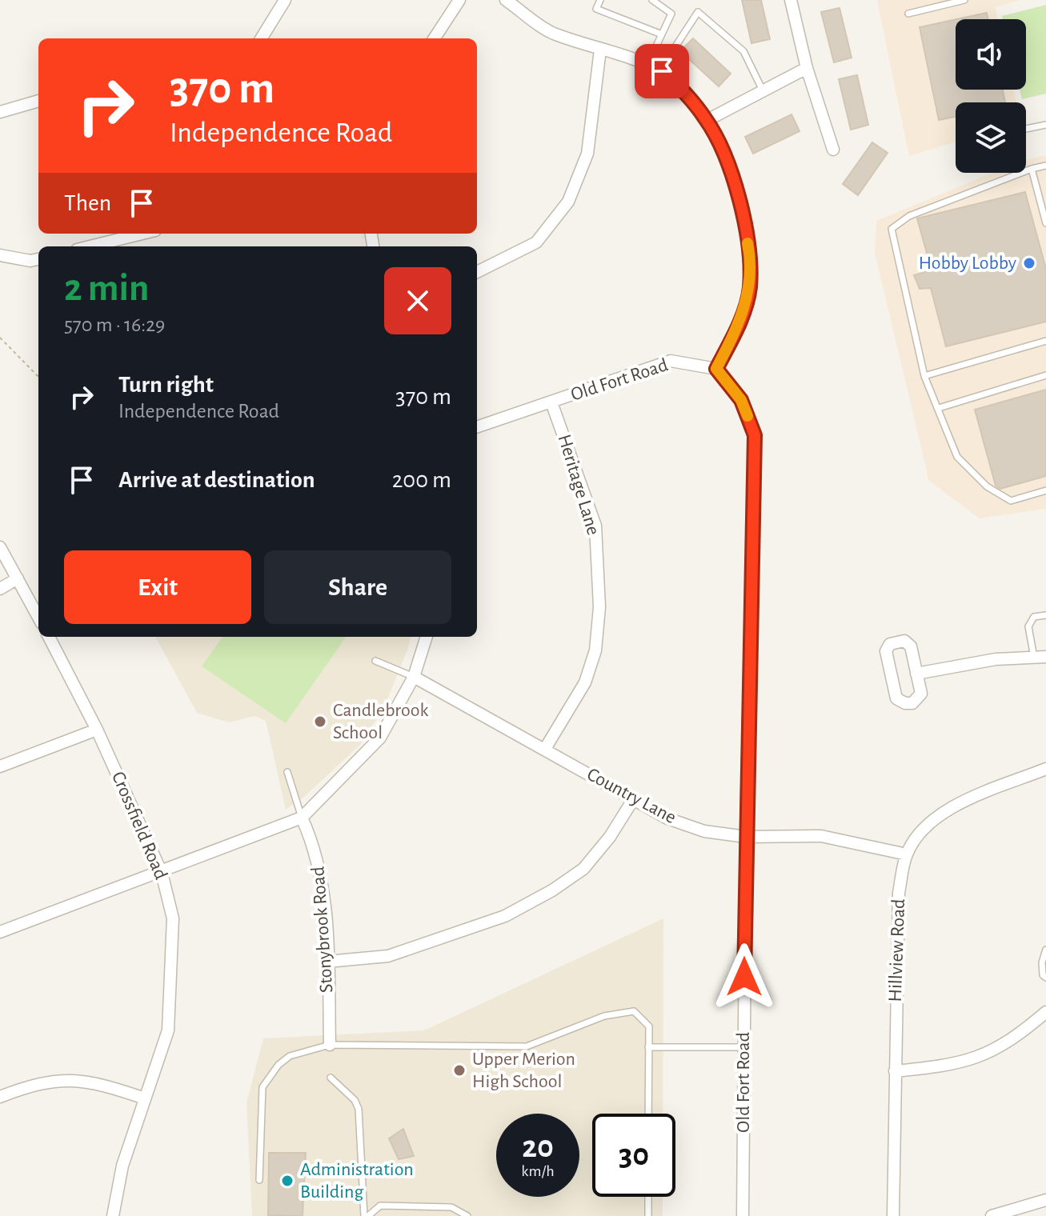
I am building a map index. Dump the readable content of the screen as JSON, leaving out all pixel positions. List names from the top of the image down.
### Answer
{
  "streets": {
    "street": [
      "Old Fort Road",
      "Heritage Lane",
      "Country Lane",
      "Crossfield Road",
      "Stonybrook Road",
      "Hillview Road"
    ]
  },
  "crossings": [
    ["Old Fort Road", "Heritage Lane"],
    ["Old Fort Road", "Country Lane"],
    ["Heritage Lane", "Country Lane"],
    ["Country Lane", "Hillview Road"]
  ],
  "places": [
    "Hobby Lobby",
    "Candlebrook School",
    "Upper Merion High School",
    "Administration Building"
  ],
  "page": {
    "turn": ["370 m", "Independence Road"],
    "then": "Then",
    "heading": ["2 min", "570 m · 16:29"],
    "list": [
      {
        "name": "Turn right",
        "note": "Independence Road",
        "value": "370 m"
      },
      {
        "name": "Arrive at destination",
        "value": "200 m"
      }
    ],
    "buttons": ["Exit", "Share"],
    "speed": "20 km/h",
    "limit": "30"
  }
}
